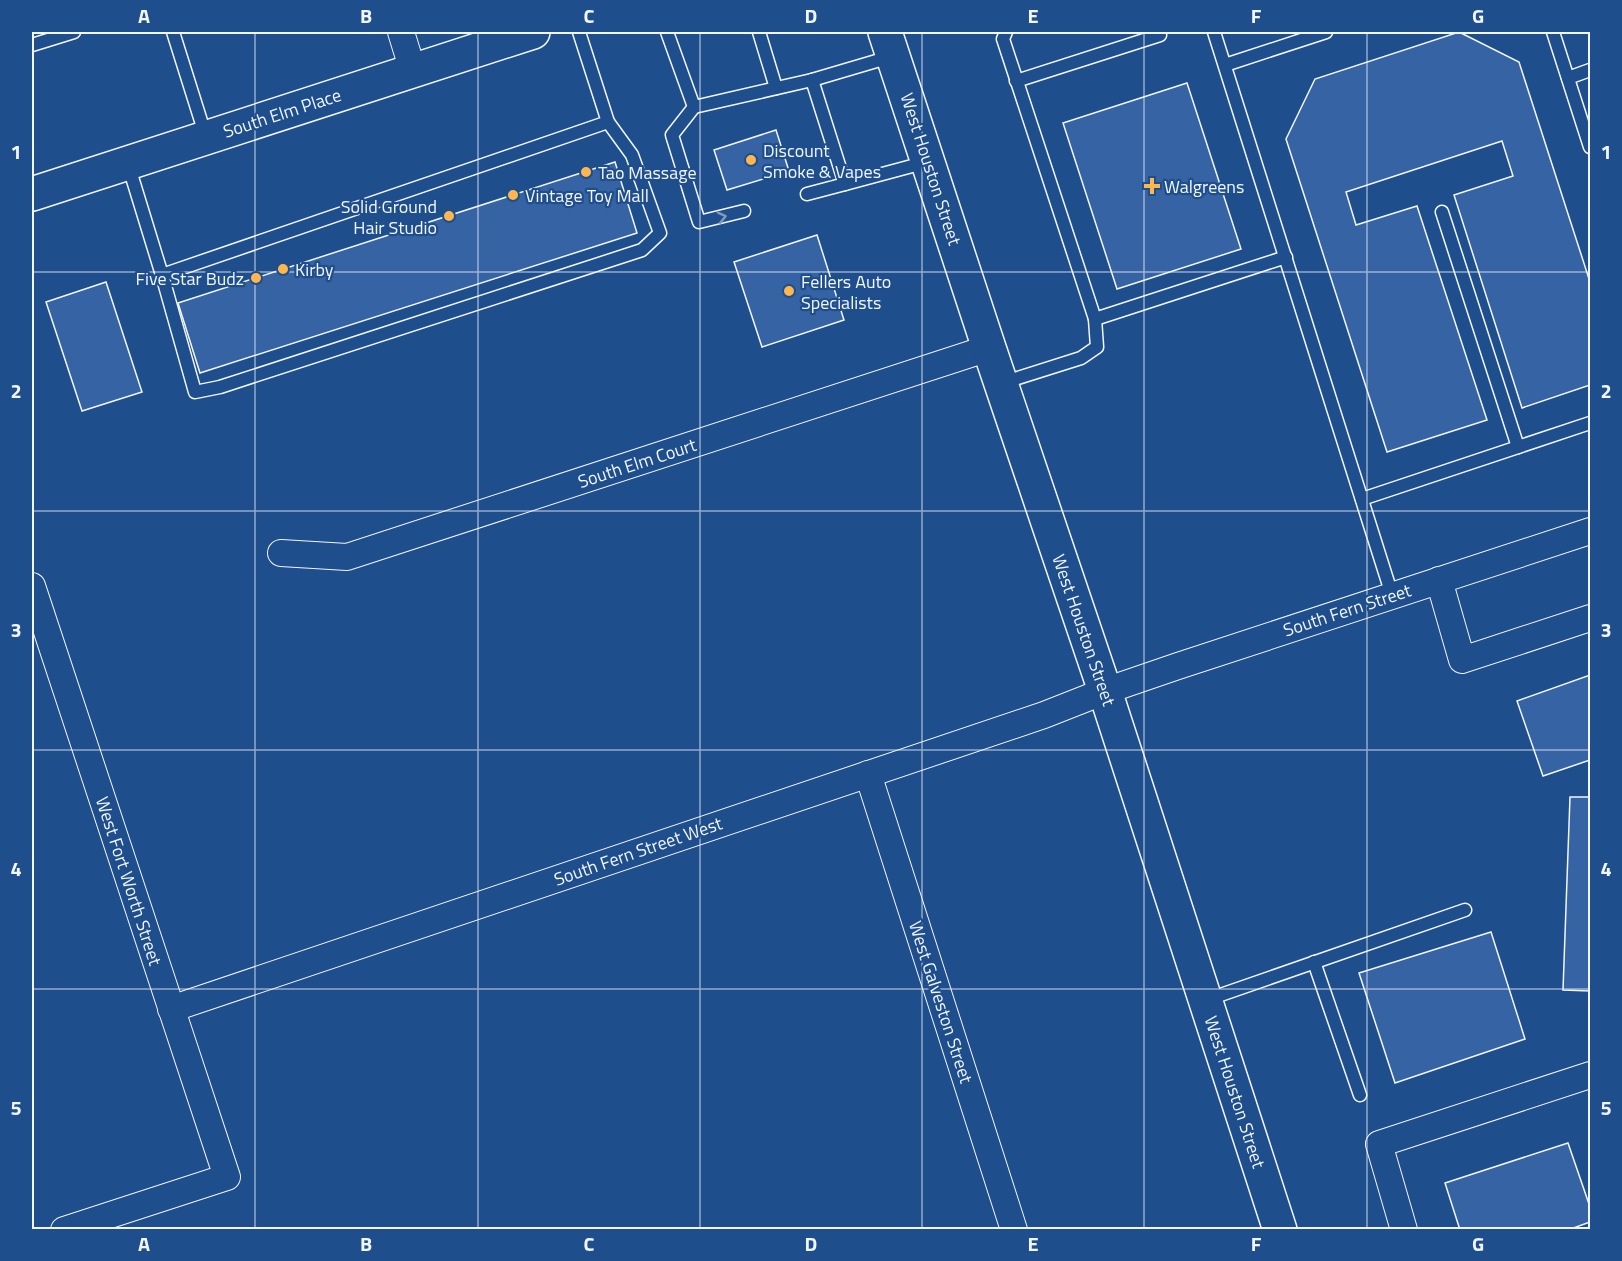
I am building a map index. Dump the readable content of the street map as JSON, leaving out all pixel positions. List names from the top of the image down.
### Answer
{
  "streets": {
    "main road": ["South Elm Place", "West Houston Street"],
    "street": [
      "South Elm Court",
      "South Fern Street",
      "South Fern Street West",
      "West Fort Worth Street",
      "West Galveston Street"
    ]
  },
  "crossings": [
    ["West Houston Street", "South Elm Court"],
    ["West Houston Street", "South Fern Street"],
    ["West Houston Street", "South Fern Street West"],
    ["South Fern Street", "South Fern Street West"],
    ["South Fern Street West", "West Fort Worth Street"],
    ["South Fern Street West", "West Galveston Street"]
  ],
  "places": {
    "other": [
      "Discount Smoke & Vapes",
      "Tao Massage",
      "Vintage Toy Mall",
      "Solid Ground Hair Studio",
      "Kirby",
      "Five Star Budz",
      "Fellers Auto Specialists"
    ],
    "health": ["Walgreens"]
  },
  "grid": {
    "columns": [
      "A",
      "B",
      "C",
      "D",
      "E",
      "F",
      "G"
    ],
    "rows": [
      "1",
      "2",
      "3",
      "4",
      "5"
    ]
  }
}
